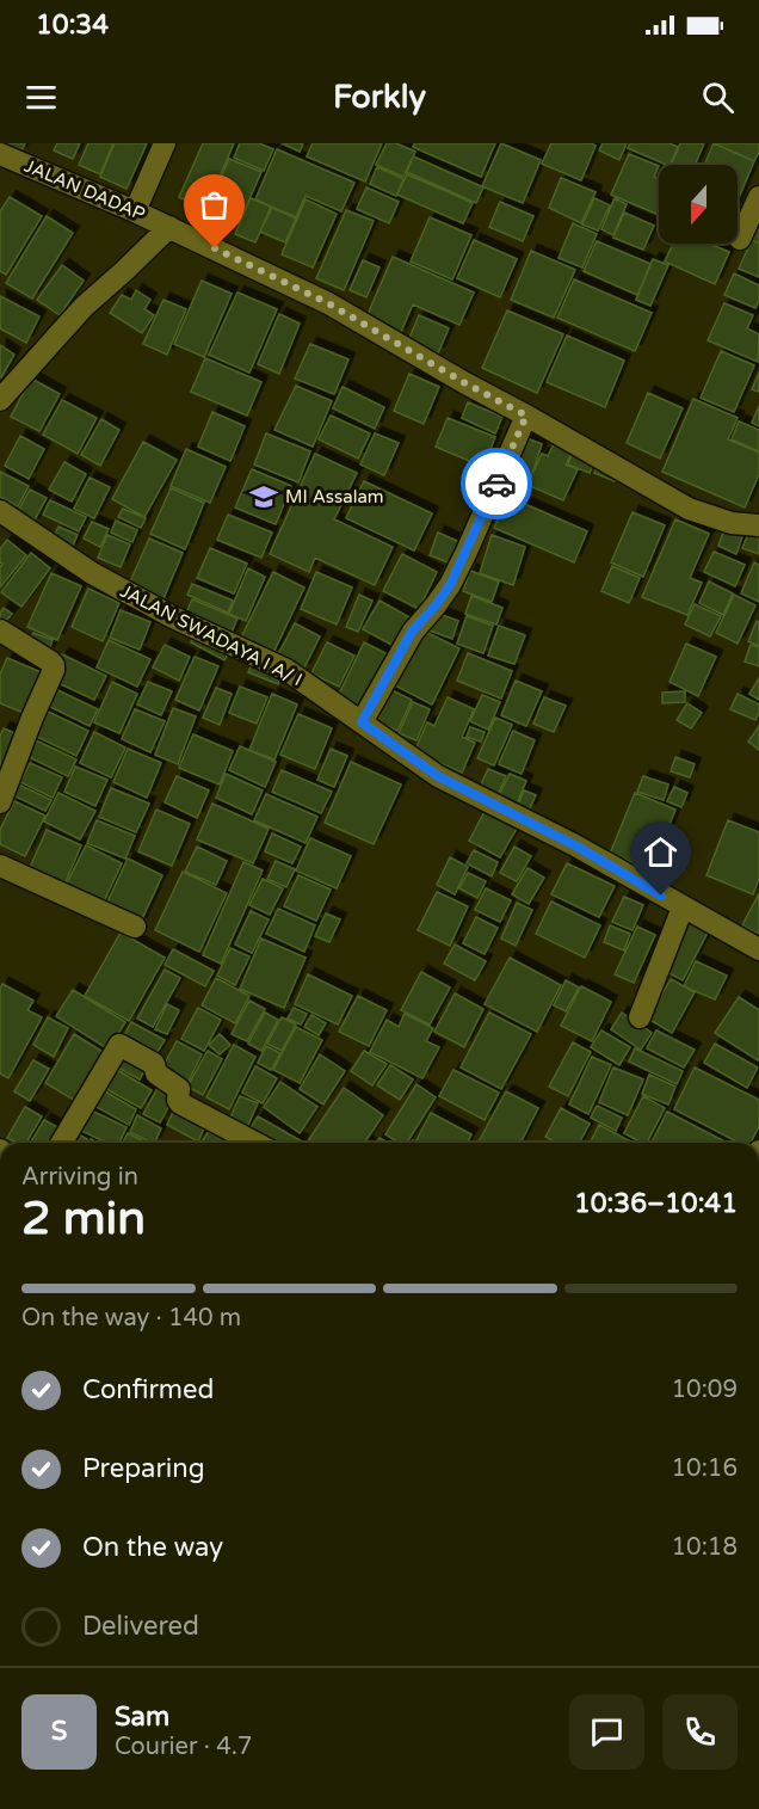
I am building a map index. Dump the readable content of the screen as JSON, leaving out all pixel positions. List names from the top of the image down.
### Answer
{
  "streets": {
    "street": ["JALAN DADAP", "JALAN SWADAYA I A/ I"]
  },
  "places": {
    "school or university": ["MI Assalam"]
  },
  "north": "bottom",
  "page": {
    "status": "10:34",
    "header": "Forkly",
    "heading": ["2 min", "Arriving in", "10:36–10:41"],
    "panel": ["Sam", "Courier · 4.7"],
    "bar": "On the way · 140 m",
    "list": [
      ["Confirmed", "10:09"],
      ["Preparing", "10:16"],
      ["On the way", "10:18"],
      "Delivered"
    ],
    "round": "S"
  }
}
